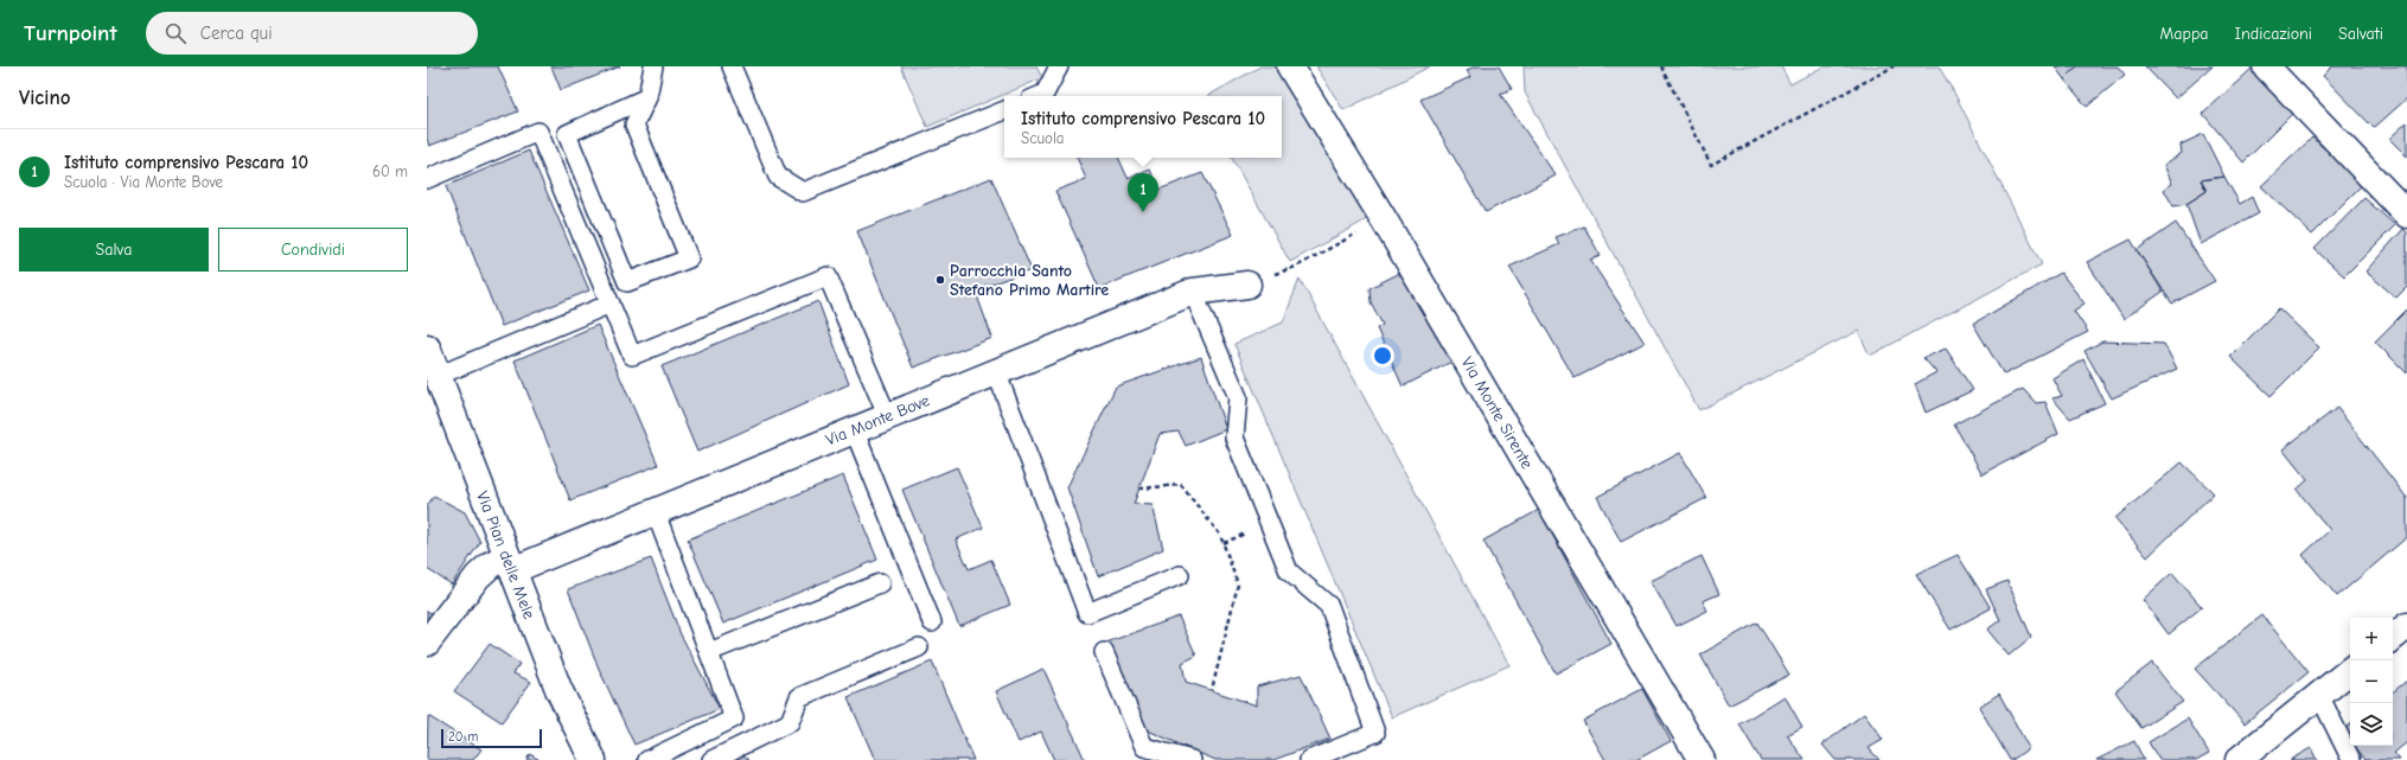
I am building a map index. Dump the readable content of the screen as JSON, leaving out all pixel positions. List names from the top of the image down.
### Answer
{
  "streets": {
    "street": ["Via Monte Sirente", "Via Monte Bove", "Via Pian delle Mele"]
  },
  "crossings": [
    ["Via Monte Bove", "Via Pian delle Mele"]
  ],
  "places": ["Parrocchia Santo Stefano Primo Martire"],
  "scale_bar": "20 m",
  "page": {
    "header": "Turnpoint",
    "search": "Cerca qui",
    "nav": ["Mappa", "Indicazioni", "Salvati"],
    "heading": "Vicino",
    "popup": ["Istituto comprensivo Pescara 10", "Scuola"],
    "list": [
      {
        "mark": "1",
        "name": "Istituto comprensivo Pescara 10",
        "note": "Scuola · Via Monte Bove",
        "value": "60 m"
      }
    ],
    "pins": "1",
    "buttons": ["Salva", "Condividi"],
    "map_buttons": ["+", "−"],
    "scale": "20 m"
  }
}
